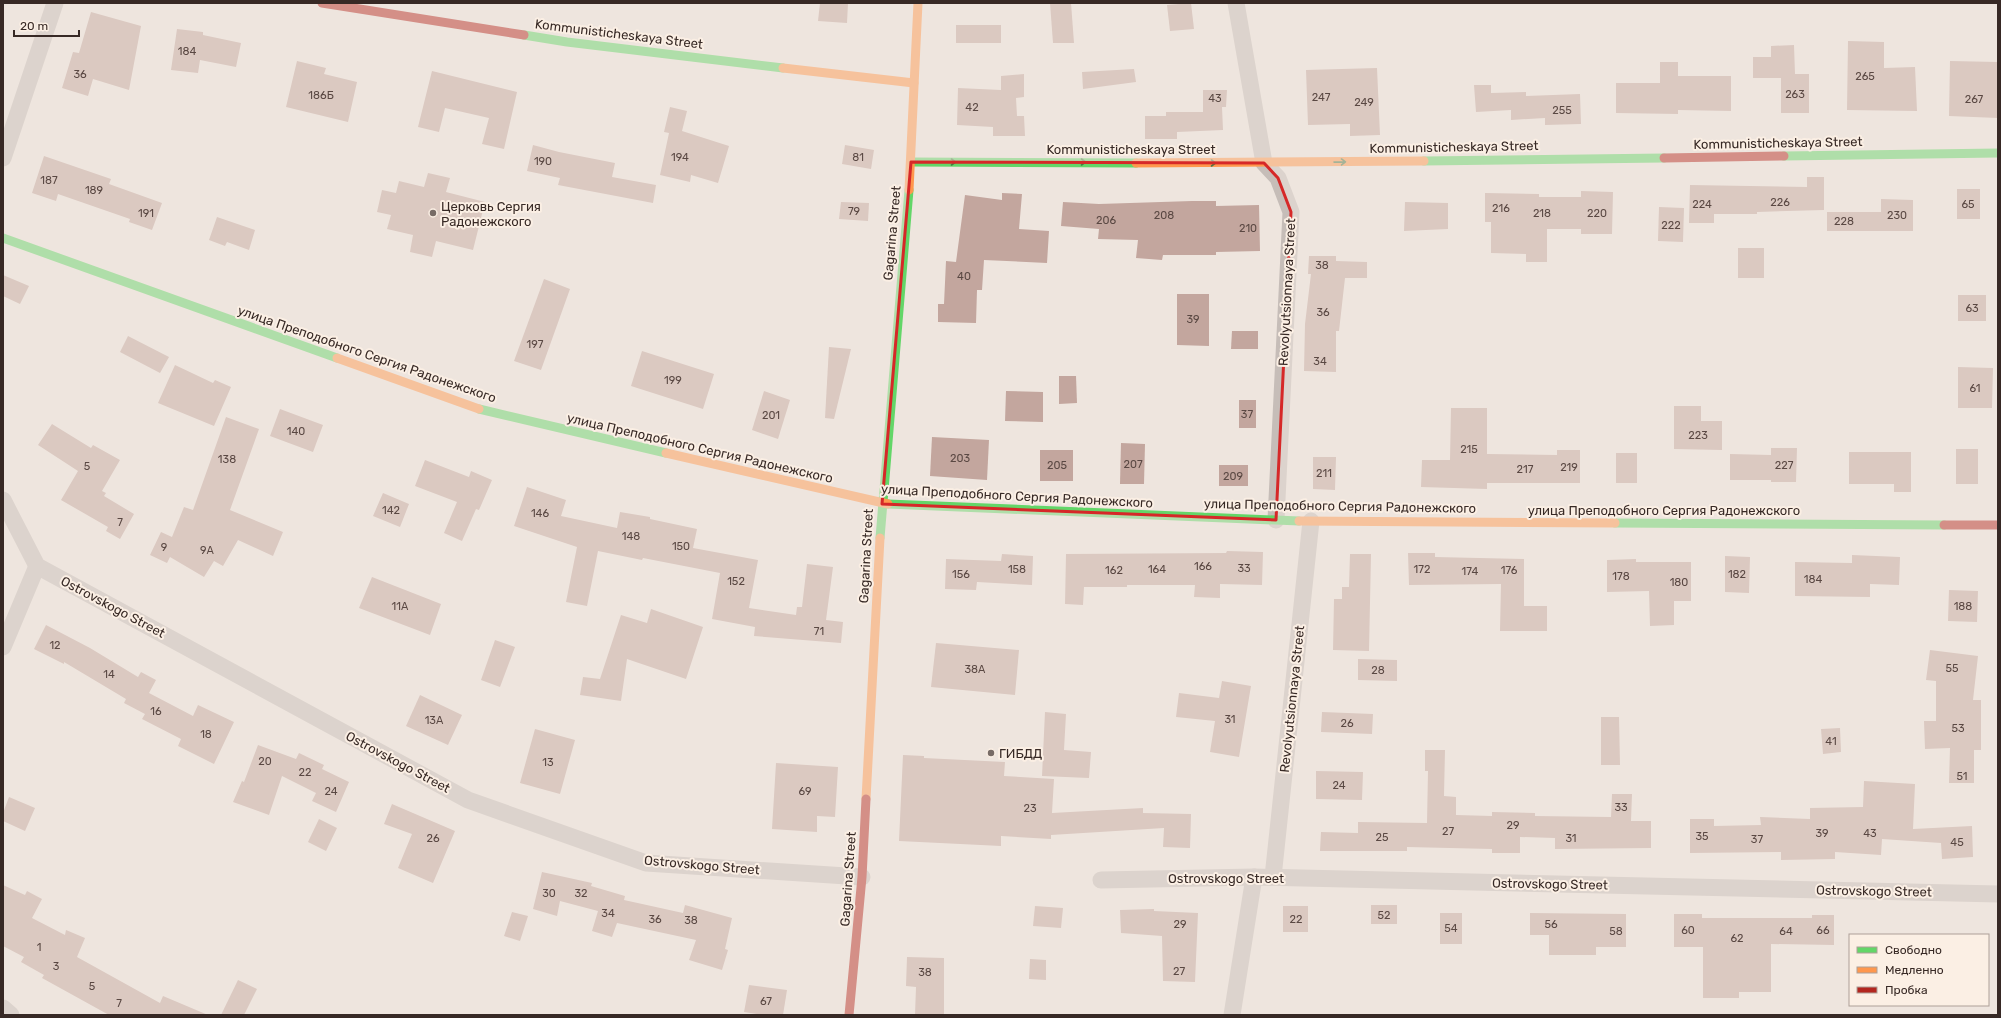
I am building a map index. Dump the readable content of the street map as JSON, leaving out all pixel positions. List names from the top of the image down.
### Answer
{
  "streets": {
    "street": [
      "Kommunisticheskaya Street",
      "Gagarina Street",
      "Revolyutsionnaya Street",
      "улица Преподобного Сергия Радонежского",
      "Ostrovskogo Street"
    ]
  },
  "crossings": [
    ["Kommunisticheskaya Street", "Gagarina Street"],
    ["Kommunisticheskaya Street", "Revolyutsionnaya Street"],
    ["Gagarina Street", "улица Преподобного Сергия Радонежского"],
    ["Gagarina Street", "Ostrovskogo Street"],
    ["Revolyutsionnaya Street", "улица Преподобного Сергия Радонежского"],
    ["Revolyutsionnaya Street", "Ostrovskogo Street"]
  ],
  "one_way": ["Kommunisticheskaya Street"],
  "places": ["Церковь Сергия Радонежского", "ГИБДД"],
  "house_numbers": [
    "184",
    "36",
    "265",
    "263",
    "186Б",
    "247",
    "43",
    "267",
    "249",
    "42",
    "255",
    "194",
    "81",
    "190",
    "187",
    "189",
    "226",
    "224",
    "65",
    "216",
    "79",
    "191",
    "218",
    "220",
    "208",
    "230",
    "206",
    "228",
    "222",
    "210",
    "38",
    "40",
    "63",
    "36",
    "39",
    "197",
    "34",
    "199",
    "61",
    "37",
    "201",
    "140",
    "223",
    "215",
    "203",
    "138",
    "207",
    "205",
    "227",
    "5",
    "219",
    "217",
    "211",
    "209",
    "142",
    "146",
    "7",
    "148",
    "150",
    "9",
    "9А",
    "166",
    "33",
    "158",
    "164",
    "172",
    "162",
    "176",
    "174",
    "156",
    "182",
    "178",
    "184",
    "152",
    "180",
    "11А",
    "188",
    "71",
    "12",
    "55",
    "38А",
    "28",
    "14",
    "16",
    "31",
    "13А",
    "26",
    "53",
    "18",
    "41",
    "20",
    "13",
    "22",
    "51",
    "24",
    "24",
    "69",
    "33",
    "23",
    "29",
    "27",
    "39",
    "43",
    "35",
    "25",
    "26",
    "31",
    "37",
    "45",
    "30",
    "32",
    "34",
    "52",
    "36",
    "22",
    "38",
    "29",
    "56",
    "54",
    "60",
    "66",
    "58",
    "64",
    "62",
    "1",
    "3",
    "27",
    "38",
    "5",
    "67",
    "7"
  ],
  "legend": ["Свободно", "Медленно", "Пробка"],
  "scale_bar": "20 m"
}
